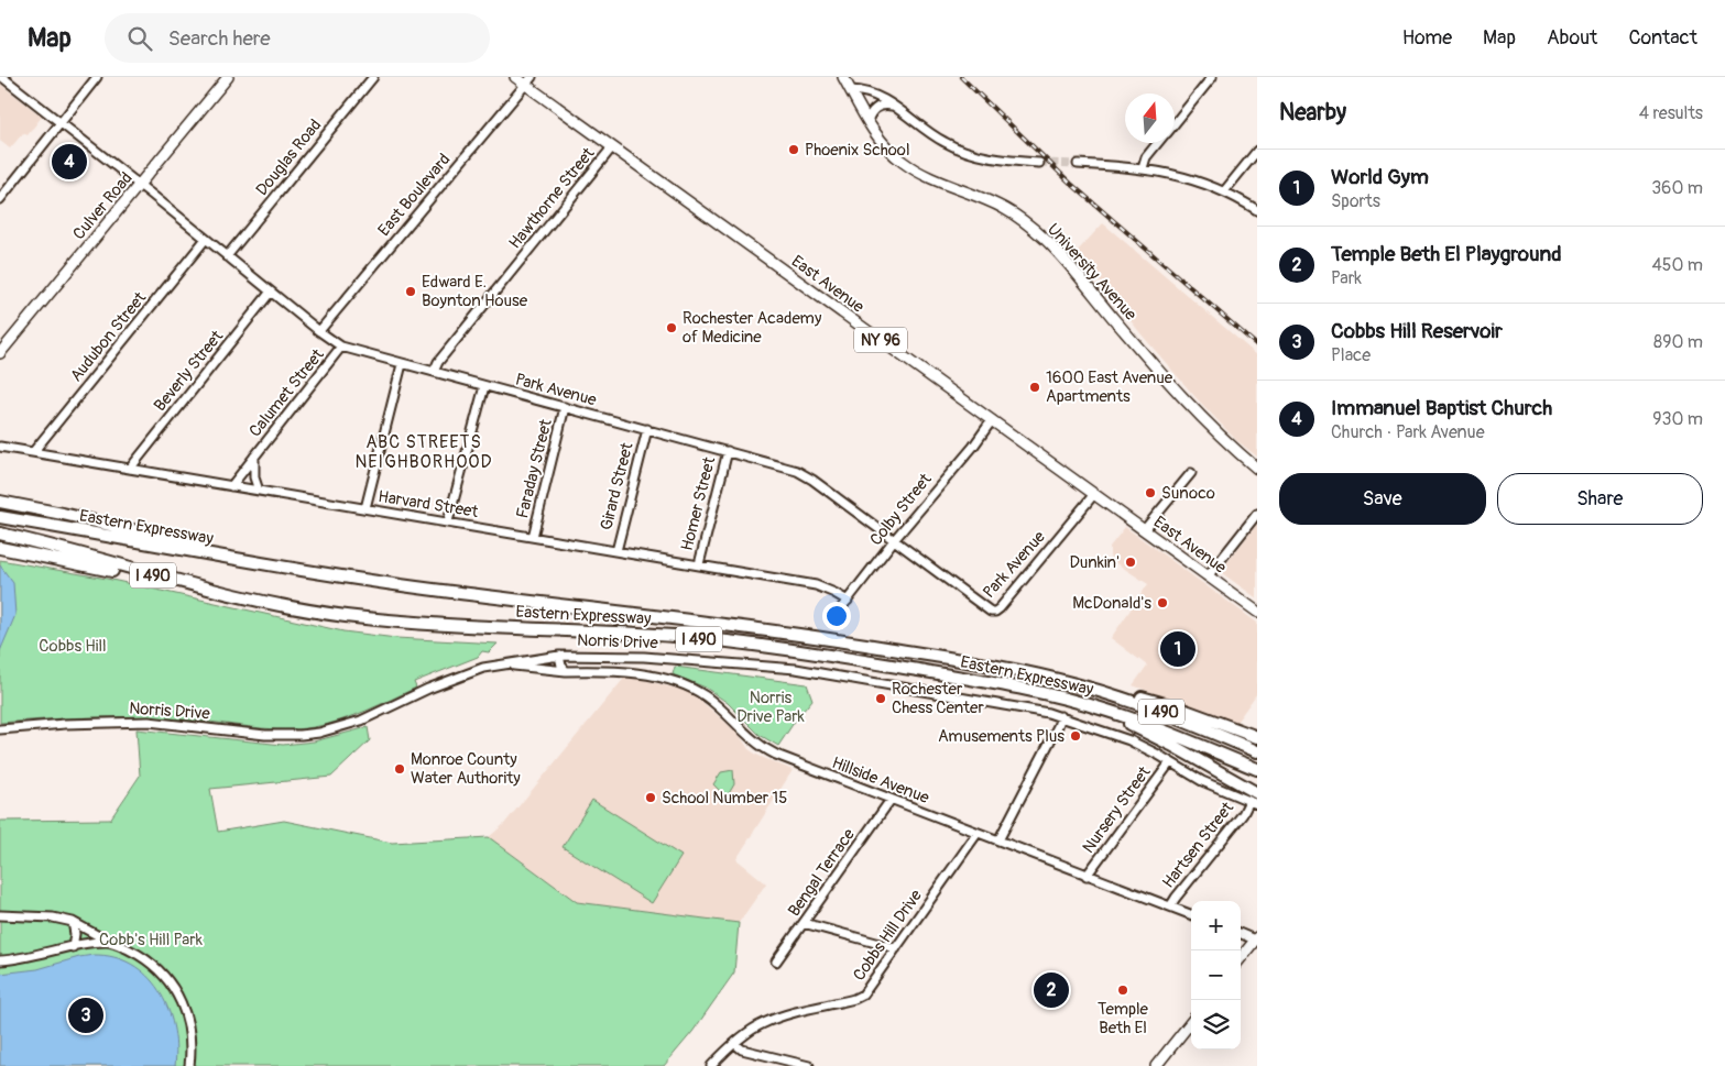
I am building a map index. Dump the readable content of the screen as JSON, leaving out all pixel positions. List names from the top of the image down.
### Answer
{
  "streets": {
    "highway": ["Eastern Expressway", "I 490"],
    "main road": [
      "Culver Road",
      "University Avenue",
      "East Avenue",
      "NY 96"
    ],
    "street": [
      "Douglas Road",
      "East Boulevard",
      "Hawthorne Street",
      "Audubon Street",
      "Beverly Street",
      "Park Avenue",
      "Calumet Street",
      "Faraday Street",
      "Girard Street",
      "Harvard Street",
      "Homer Street",
      "Colby Street",
      "Norris Drive",
      "Hillside Avenue",
      "Nursery Street",
      "Hartsen Street",
      "Bengal Terrace",
      "Cobbs Hill Drive"
    ]
  },
  "crossings": [
    ["Douglas Road", "Park Avenue"],
    ["East Boulevard", "East Avenue"],
    ["East Boulevard", "Park Avenue"],
    ["Hawthorne Street", "East Avenue"],
    ["Hawthorne Street", "Park Avenue"],
    ["Culver Road", "Park Avenue"],
    ["East Avenue", "Park Avenue"],
    ["East Avenue", "Colby Street"],
    ["Audubon Street", "Park Avenue"],
    ["Audubon Street", "Harvard Street"],
    ["Beverly Street", "Park Avenue"],
    ["Beverly Street", "Harvard Street"],
    ["Park Avenue", "Calumet Street"],
    ["Park Avenue", "Faraday Street"],
    ["Park Avenue", "Girard Street"],
    ["Park Avenue", "Homer Street"],
    ["Park Avenue", "Colby Street"],
    ["Calumet Street", "Harvard Street"],
    ["Faraday Street", "Harvard Street"],
    ["Girard Street", "Harvard Street"],
    ["Harvard Street", "Homer Street"],
    ["Harvard Street", "Colby Street"],
    ["Norris Drive", "Hillside Avenue"],
    ["Norris Drive", "Nursery Street"],
    ["Norris Drive", "Hartsen Street"],
    ["Hillside Avenue", "Nursery Street"],
    ["Hillside Avenue", "Hartsen Street"],
    ["Hillside Avenue", "Bengal Terrace"],
    ["Hillside Avenue", "Cobbs Hill Drive"]
  ],
  "districts": ["ABC STREETS NEIGHBORHOOD"],
  "parks": ["Cobbs Hill", "Norris Drive Park", "Cobb's Hill Park"],
  "places": [
    "Phoenix School",
    "Edward E. Boynton House",
    "Rochester Academy of Medicine",
    "1600 East Avenue Apartments",
    "Sunoco",
    "Dunkin'",
    "McDonald's",
    "Rochester Chess Center",
    "Amusements Plus",
    "Monroe County Water Authority",
    "School Number 15",
    "Temple Beth El"
  ],
  "north": "top",
  "page": {
    "header": "Map",
    "search": "Search here",
    "nav": [
      "Home",
      "Map",
      "About",
      "Contact"
    ],
    "heading": ["Nearby", "4 results"],
    "pins": [
      "4",
      "1",
      "2",
      "3"
    ],
    "list": [
      {
        "mark": "1",
        "name": "World Gym",
        "note": "Sports",
        "value": "360 m"
      },
      {
        "mark": "2",
        "name": "Temple Beth El Playground",
        "note": "Park",
        "value": "450 m"
      },
      {
        "mark": "3",
        "name": "Cobbs Hill Reservoir",
        "note": "Place",
        "value": "890 m"
      },
      {
        "mark": "4",
        "name": "Immanuel Baptist Church",
        "note": "Church · Park Avenue",
        "value": "930 m"
      }
    ],
    "buttons": ["Save", "Share"],
    "map_buttons": ["+", "−"]
  }
}
